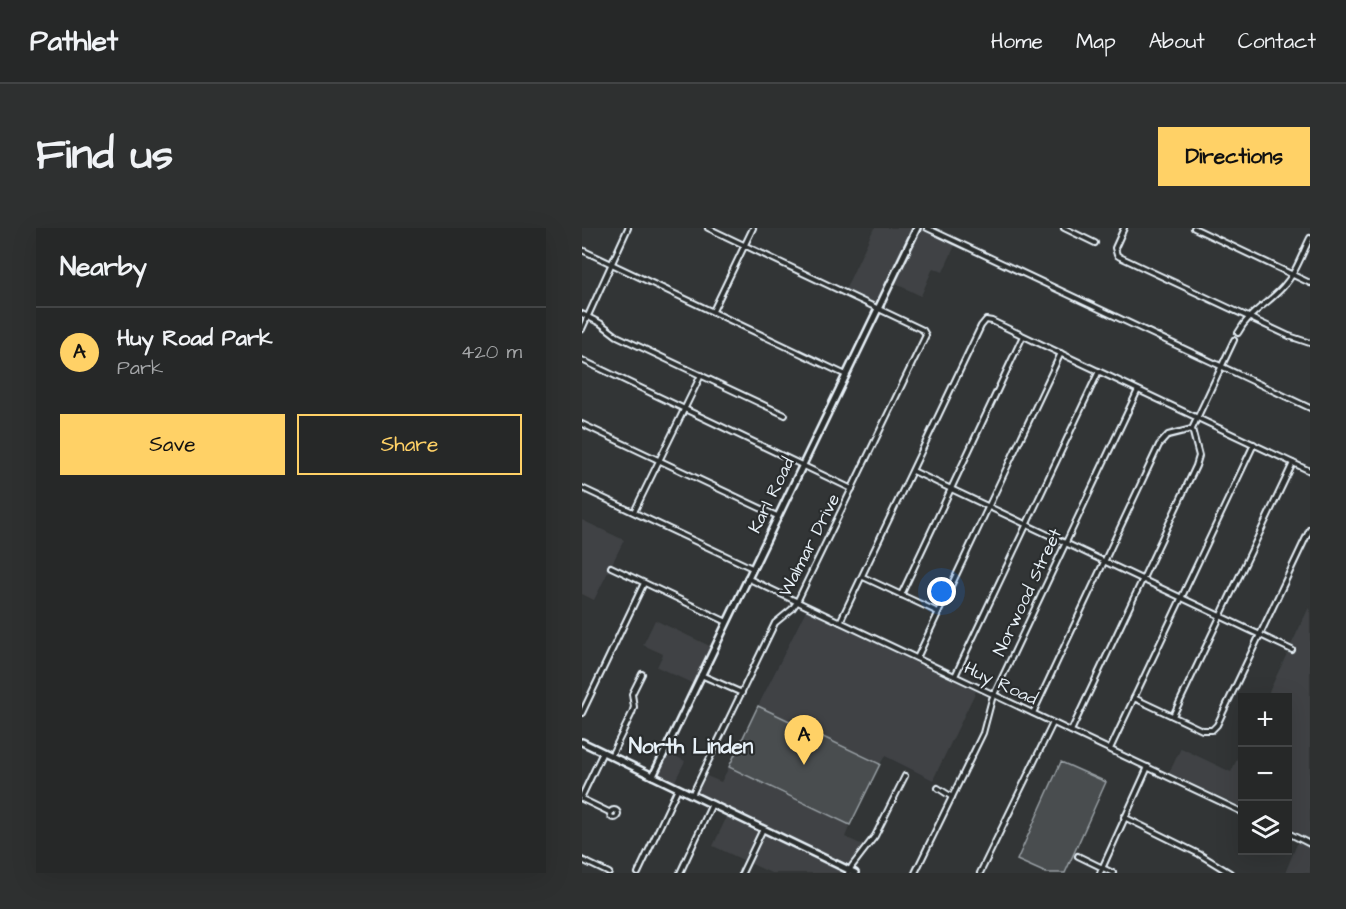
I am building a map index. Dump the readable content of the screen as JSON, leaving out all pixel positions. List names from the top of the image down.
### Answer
{
  "streets": {
    "main road": ["Karl Road"],
    "street": ["Walmar Drive", "Norwood Street", "Huy Road"]
  },
  "crossings": [
    ["Karl Road", "Walmar Drive"],
    ["Karl Road", "Huy Road"],
    ["Walmar Drive", "Huy Road"],
    ["Norwood Street", "Huy Road"]
  ],
  "districts": ["North Linden"],
  "page": {
    "header": "Pathlet",
    "nav": [
      "Home",
      "Map",
      "About",
      "Contact"
    ],
    "title": "Find us",
    "buttons": [
      "Directions",
      ["Save", "Share"]
    ],
    "heading": "Nearby",
    "list": [
      {
        "mark": "A",
        "name": "Huy Road Park",
        "note": "Park",
        "value": "420 m"
      }
    ],
    "map_buttons": ["+", "−"],
    "pins": "A"
  }
}
